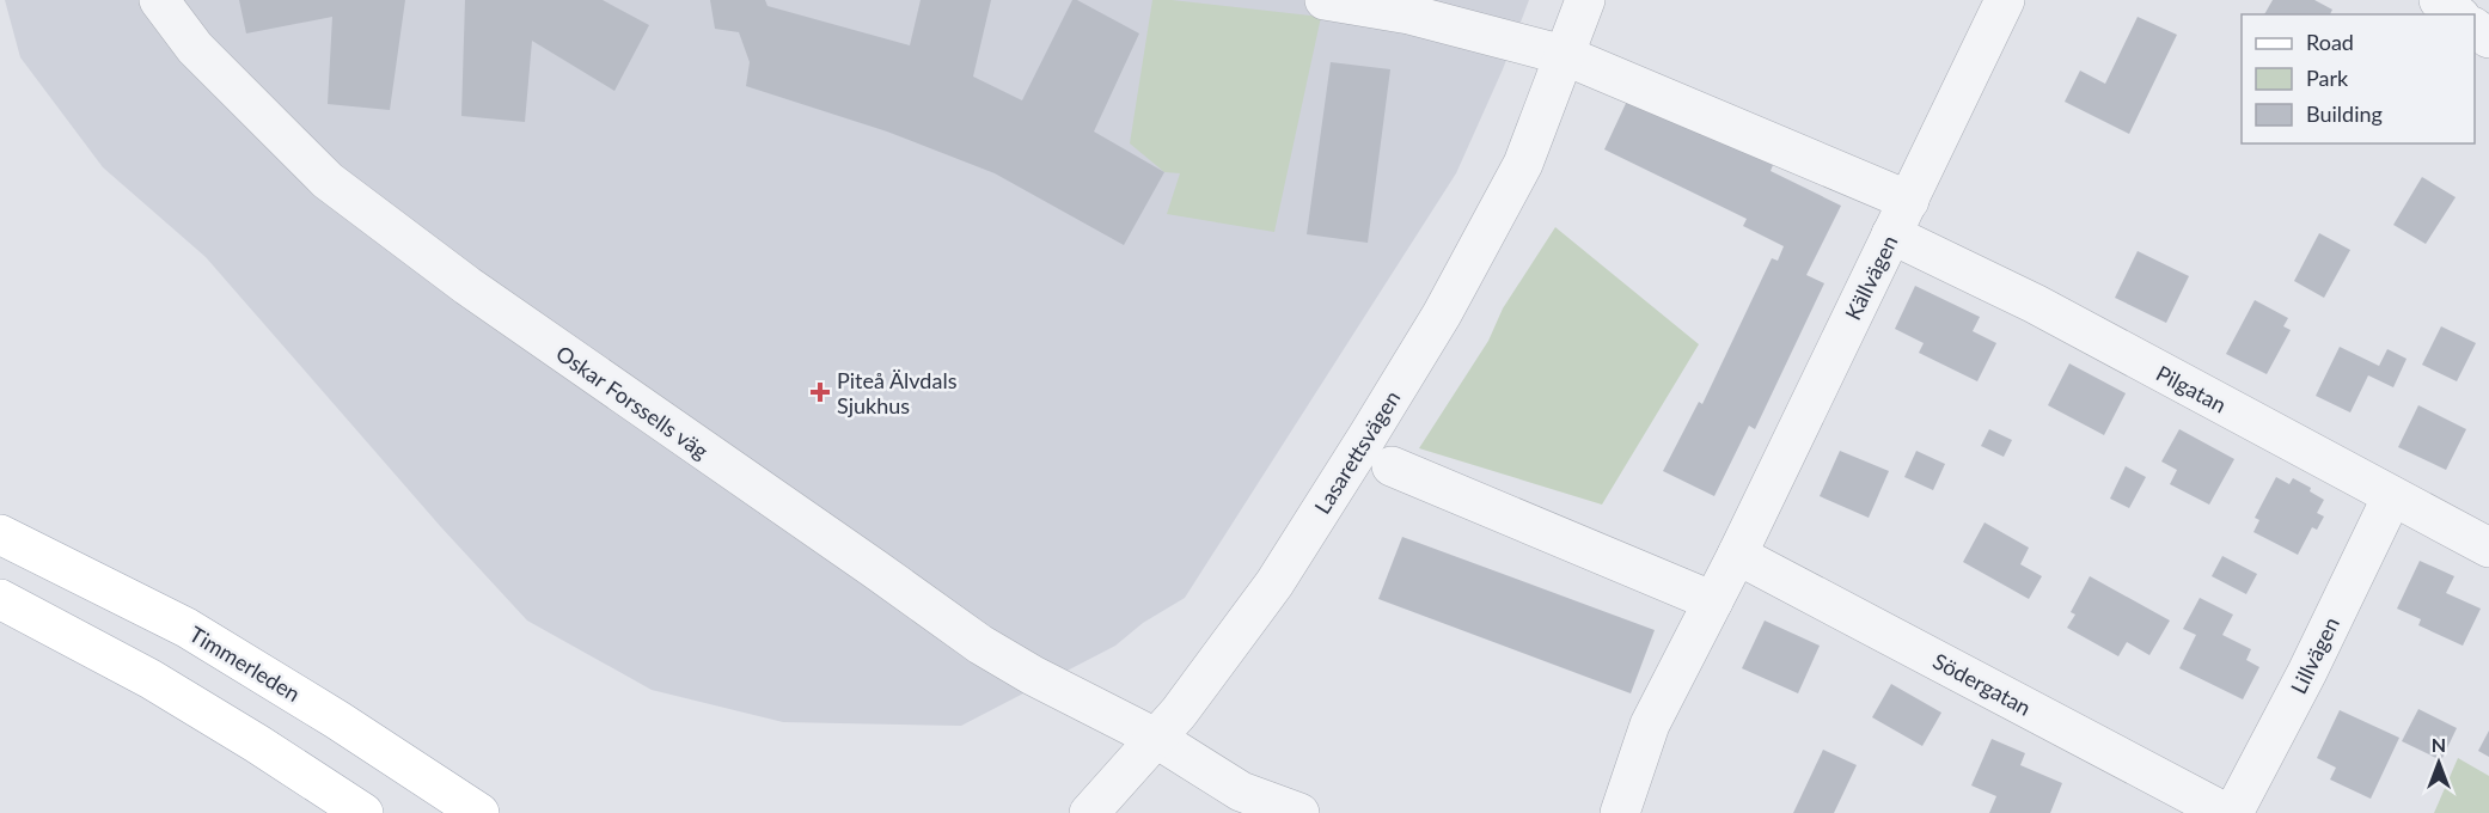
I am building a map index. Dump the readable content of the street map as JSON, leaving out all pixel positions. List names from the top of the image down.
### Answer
{
  "streets": {
    "main road": ["Timmerleden"],
    "street": [
      "Källvägen",
      "Pilgatan",
      "Oskar Forssells väg",
      "Lasarettsvägen",
      "Lillvägen",
      "Södergatan"
    ]
  },
  "crossings": [
    ["Källvägen", "Pilgatan"],
    ["Källvägen", "Södergatan"],
    ["Pilgatan", "Lasarettsvägen"],
    ["Pilgatan", "Lillvägen"],
    ["Oskar Forssells väg", "Lasarettsvägen"]
  ],
  "places": {
    "health": ["Piteå Älvdals Sjukhus"]
  },
  "legend": ["Road", "Park", "Building"],
  "north": "top"
}
